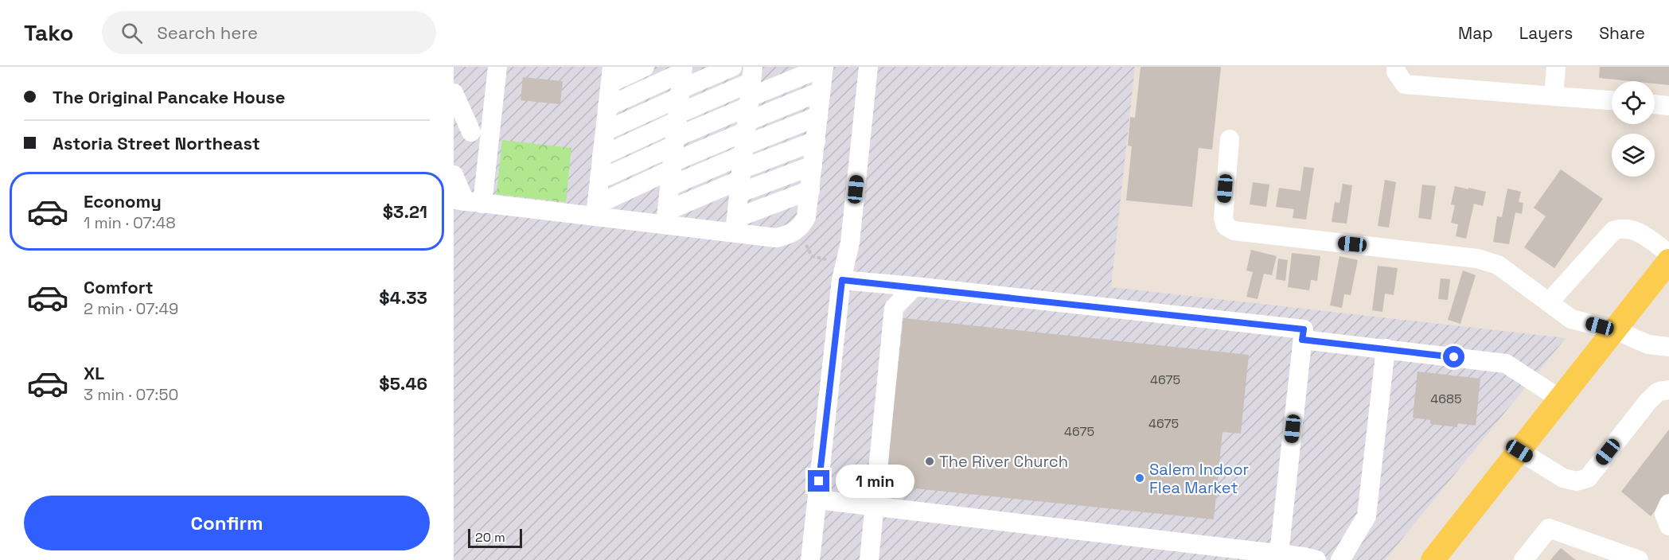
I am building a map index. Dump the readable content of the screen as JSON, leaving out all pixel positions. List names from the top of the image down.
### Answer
{
  "places": ["The River Church", "Salem Indoor Flea Market"],
  "house_numbers": [
    "4675",
    "4685",
    "4675",
    "4675"
  ],
  "scale_bar": "20 m",
  "page": {
    "header": "Tako",
    "search": "Search here",
    "nav": ["Map", "Layers", "Share"],
    "banner": ["The Original Pancake House", "Astoria Street Northeast"],
    "list": [
      {
        "name": "Economy",
        "note": "1 min · 07:48",
        "value": "$3.21"
      },
      {
        "name": "Comfort",
        "note": "2 min · 07:49",
        "value": "$4.33"
      },
      {
        "name": "XL",
        "note": "3 min · 07:50",
        "value": "$5.46"
      }
    ],
    "bubble": "1 min",
    "buttons": "Confirm",
    "scale": "20 m"
  }
}
